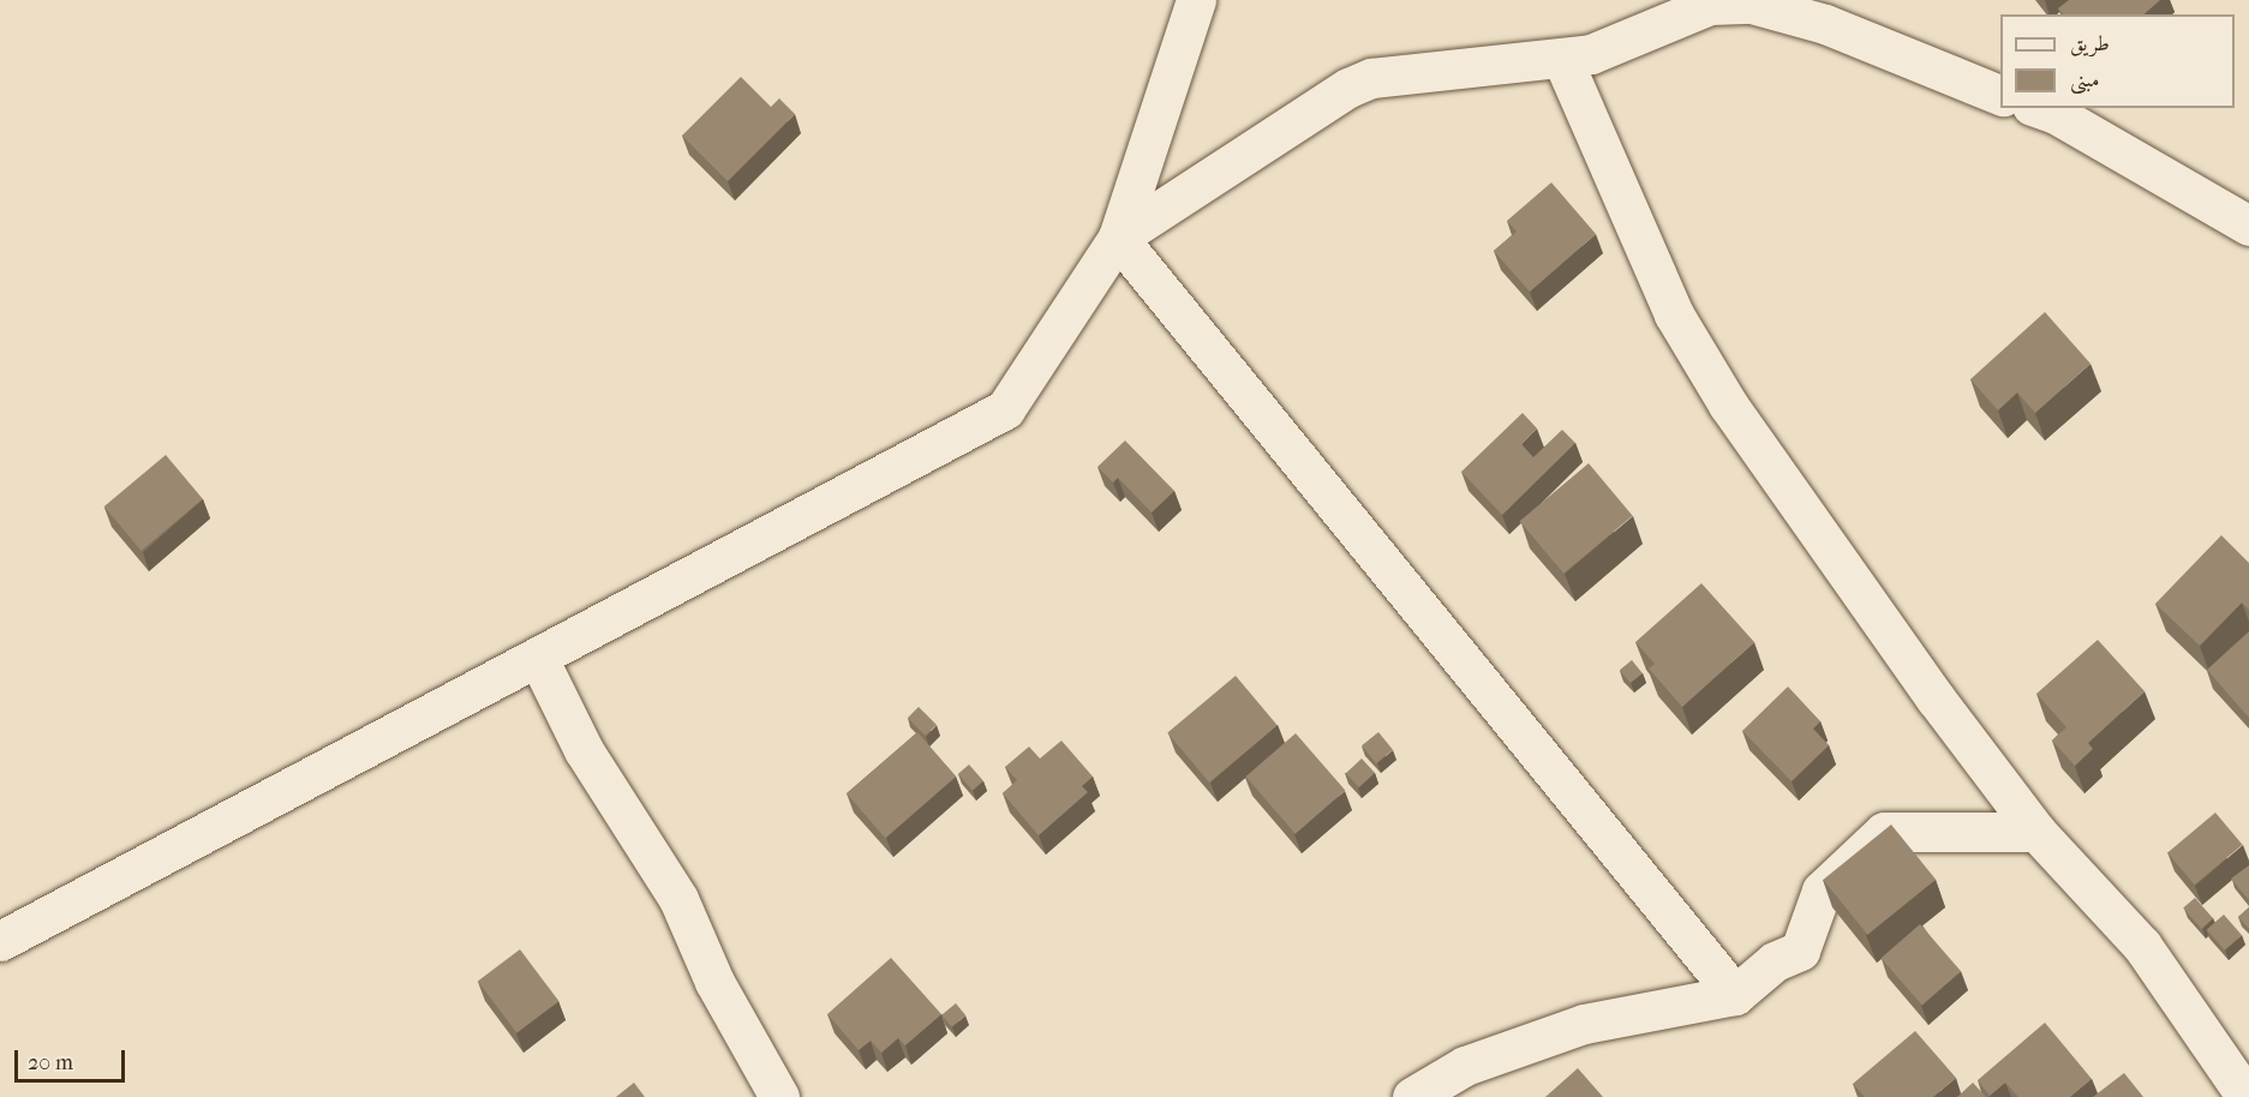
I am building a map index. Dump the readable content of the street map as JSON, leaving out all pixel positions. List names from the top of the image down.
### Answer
{
  "legend": ["طريق", "مبنى"],
  "scale_bar": "20 m"
}
